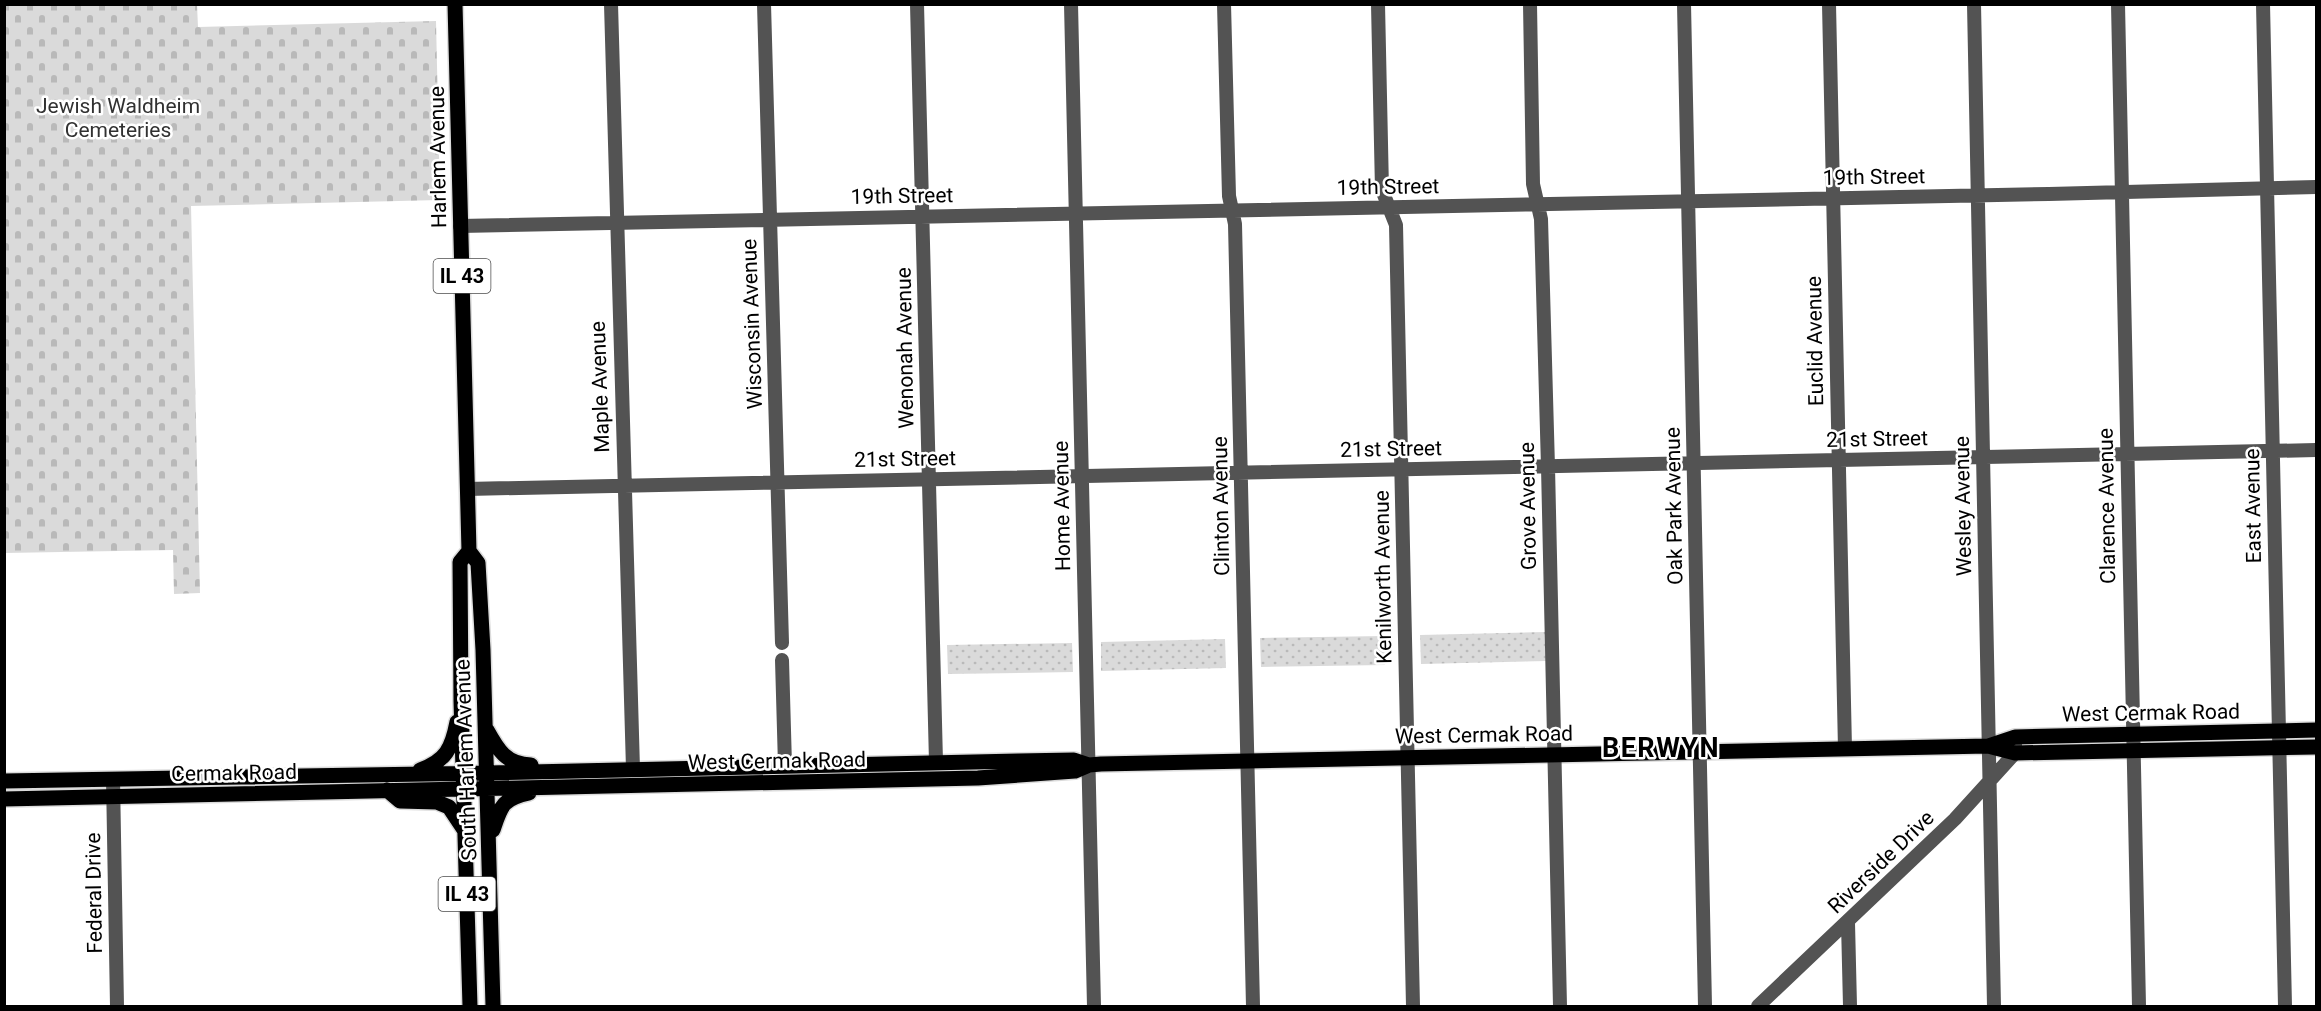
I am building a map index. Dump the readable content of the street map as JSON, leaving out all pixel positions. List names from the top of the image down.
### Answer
{
  "streets": {
    "main road": [
      "Harlem Avenue",
      "IL 43",
      "West Cermak Road",
      "South Harlem Avenue",
      "Cermak Road"
    ],
    "street": [
      "19th Street",
      "Wisconsin Avenue",
      "Euclid Avenue",
      "Wenonah Avenue",
      "Maple Avenue",
      "21st Street",
      "Home Avenue",
      "Clinton Avenue",
      "Grove Avenue",
      "Oak Park Avenue",
      "Wesley Avenue",
      "Clarence Avenue",
      "East Avenue",
      "Kenilworth Avenue",
      "Riverside Drive",
      "Federal Drive"
    ]
  },
  "crossings": [
    ["Harlem Avenue", "19th Street"],
    ["Harlem Avenue", "21st Street"],
    ["Harlem Avenue", "South Harlem Avenue"],
    ["19th Street", "Wisconsin Avenue"],
    ["19th Street", "Euclid Avenue"],
    ["19th Street", "Wenonah Avenue"],
    ["19th Street", "Maple Avenue"],
    ["19th Street", "Home Avenue"],
    ["19th Street", "Clinton Avenue"],
    ["19th Street", "Grove Avenue"],
    ["19th Street", "Oak Park Avenue"],
    ["19th Street", "Wesley Avenue"],
    ["19th Street", "Clarence Avenue"],
    ["19th Street", "East Avenue"],
    ["19th Street", "Kenilworth Avenue"],
    ["Wisconsin Avenue", "21st Street"],
    ["Euclid Avenue", "21st Street"],
    ["Euclid Avenue", "West Cermak Road"],
    ["Wenonah Avenue", "21st Street"],
    ["Wenonah Avenue", "West Cermak Road"],
    ["Maple Avenue", "21st Street"],
    ["Maple Avenue", "West Cermak Road"],
    ["21st Street", "Home Avenue"],
    ["21st Street", "Clinton Avenue"],
    ["21st Street", "Grove Avenue"],
    ["21st Street", "Oak Park Avenue"],
    ["21st Street", "Wesley Avenue"],
    ["21st Street", "Clarence Avenue"],
    ["21st Street", "East Avenue"],
    ["21st Street", "Kenilworth Avenue"],
    ["21st Street", "South Harlem Avenue"],
    ["Home Avenue", "West Cermak Road"],
    ["Clinton Avenue", "West Cermak Road"],
    ["Grove Avenue", "West Cermak Road"],
    ["Oak Park Avenue", "West Cermak Road"],
    ["Wesley Avenue", "West Cermak Road"],
    ["Wesley Avenue", "Riverside Drive"],
    ["Clarence Avenue", "West Cermak Road"],
    ["East Avenue", "West Cermak Road"],
    ["Kenilworth Avenue", "West Cermak Road"],
    ["West Cermak Road", "South Harlem Avenue"],
    ["West Cermak Road", "Cermak Road"],
    ["West Cermak Road", "Riverside Drive"],
    ["South Harlem Avenue", "Cermak Road"],
    ["Cermak Road", "Federal Drive"]
  ],
  "districts": ["BERWYN"],
  "parks": ["Jewish Waldheim Cemeteries"]
}
